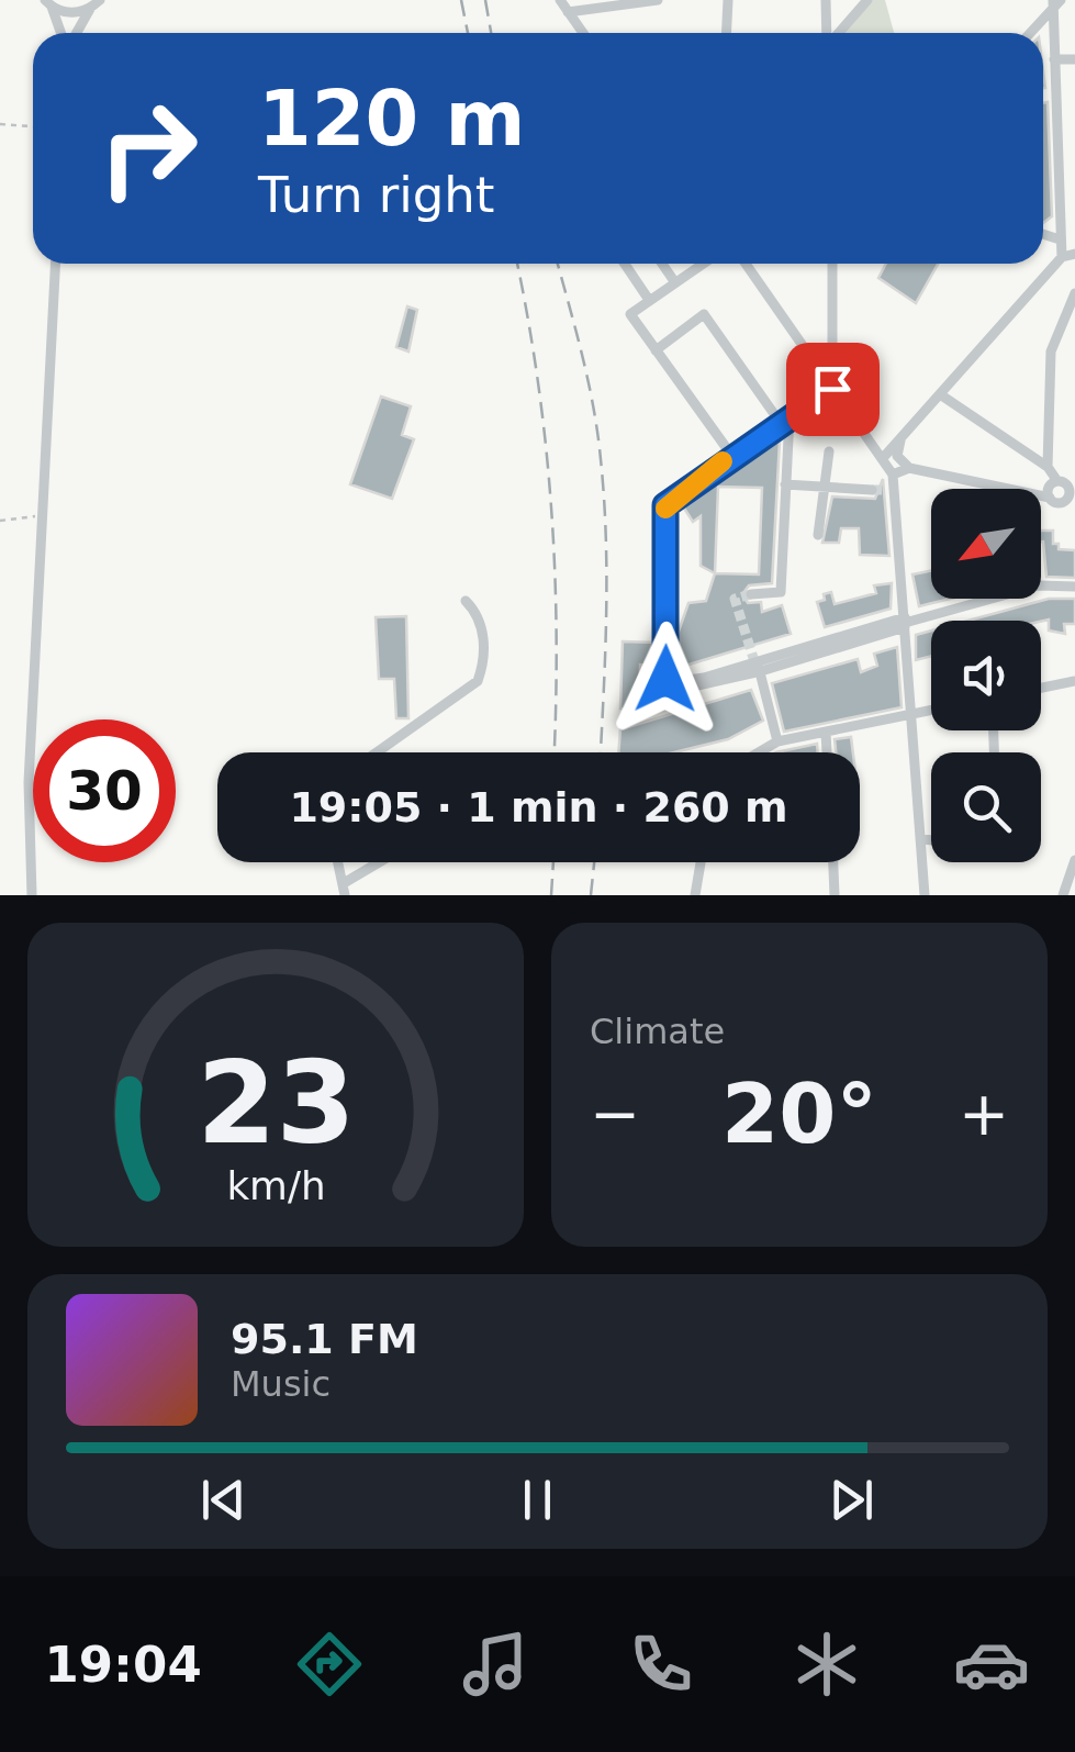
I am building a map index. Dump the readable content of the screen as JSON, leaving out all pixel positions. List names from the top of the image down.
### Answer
{
  "north": "bottom left",
  "page": {
    "turn": ["120 m", "Turn right"],
    "limit": "30",
    "trip": "19:05 · 1 min · 260 m",
    "tile": "Climate",
    "heat": ["−", "20°", "+"],
    "song": ["95.1 FM", "Music"],
    "tabs": "19:04",
    "gauge": ["23", "km/h"]
  }
}
